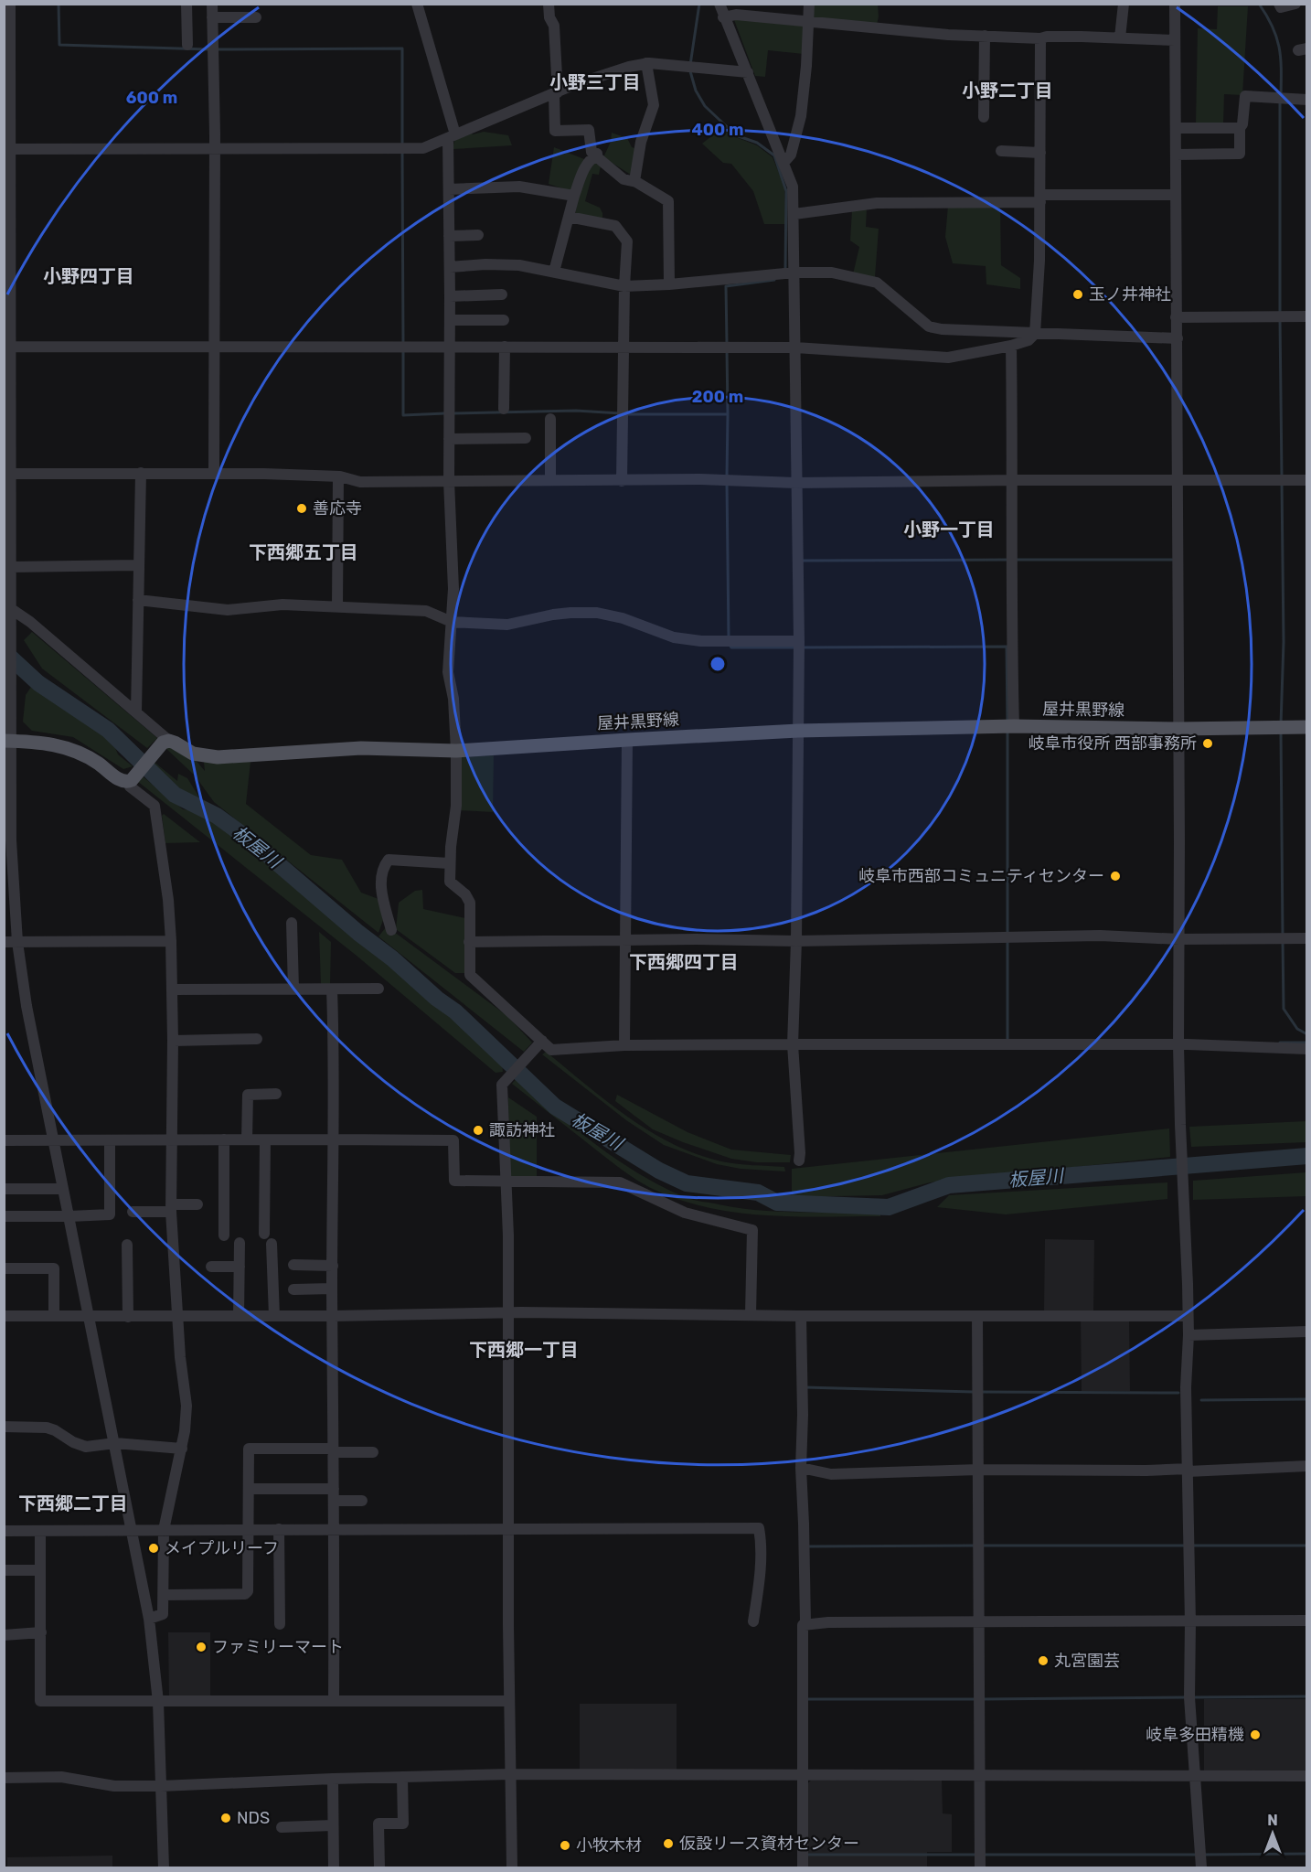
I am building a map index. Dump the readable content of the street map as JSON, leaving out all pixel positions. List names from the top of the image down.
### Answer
{
  "streets": {
    "main road": ["屋井黒野線"]
  },
  "districts": [
    "小野三丁目",
    "小野二丁目",
    "小野四丁目",
    "小野一丁目",
    "下西郷五丁目",
    "下西郷四丁目",
    "下西郷一丁目",
    "下西郷二丁目"
  ],
  "water": ["板屋川"],
  "places": [
    "玉ノ井神社",
    "善応寺",
    "岐阜市役所 西部事務所",
    "岐阜市西部コミュニティセンター",
    "諏訪神社",
    "メイプルリーフ",
    "ファミリーマート",
    "丸宮園芸",
    "岐阜多田精機",
    "NDS",
    "仮設リース資材センター",
    "小牧木材"
  ],
  "north": "top",
  "rings": ["600 m", "400 m", "200 m"]
}
